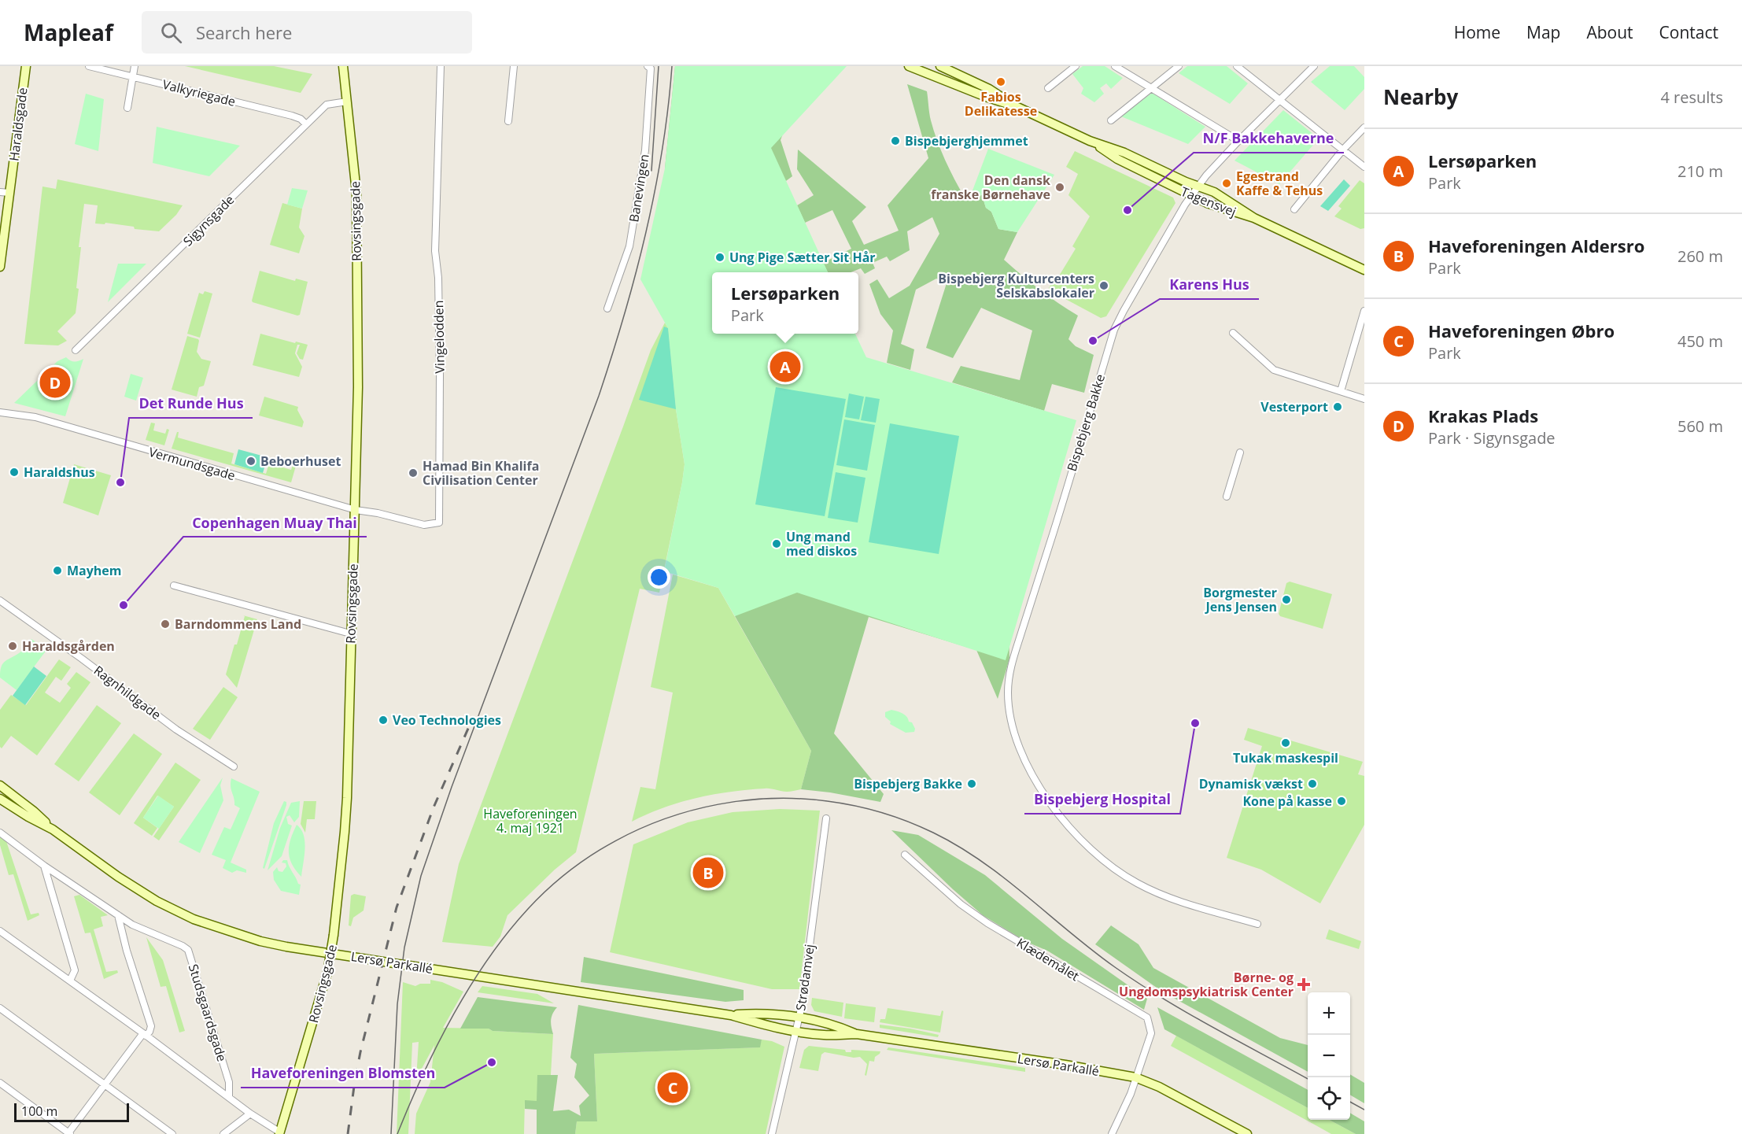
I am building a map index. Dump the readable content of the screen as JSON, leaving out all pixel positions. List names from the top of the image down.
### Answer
{
  "streets": {
    "street": [
      "Valkyriegade",
      "Haraldsgade",
      "Banevingen",
      "Tagensvej",
      "Sigynsgade",
      "Rovsingsgade",
      "Vingelodden",
      "Bispebjerg Bakke",
      "Vermundsgade",
      "Ragnhildgade",
      "Klædemålet",
      "Lersø Parkallé",
      "Strødamvej",
      "Studsgaardsgade"
    ]
  },
  "crossings": [
    ["Valkyriegade", "Sigynsgade"],
    ["Tagensvej", "Bispebjerg Bakke"],
    ["Sigynsgade", "Rovsingsgade"],
    ["Rovsingsgade", "Vingelodden"],
    ["Rovsingsgade", "Vermundsgade"],
    ["Rovsingsgade", "Studsgaardsgade"],
    ["Vingelodden", "Vermundsgade"],
    ["Klædemålet", "Lersø Parkallé"],
    ["Lersø Parkallé", "Strødamvej"]
  ],
  "parks": ["Haveforeningen 4. maj 1921"],
  "places": {
    "other": [
      "Fabios Delikatesse",
      "Bispebjerghjemmet",
      "Egestrand Kaffe & Tehus",
      "Den dansk franske Børnehave",
      "N/F Bakkehaverne",
      "Ung Pige Sætter Sit Hår",
      "Bispebjerg Kulturcenters Selskabslokaler",
      "Karens Hus",
      "Vesterport",
      "Beboerhuset",
      "Haraldshus",
      "Hamad Bin Khalifa Civilisation Center",
      "Det Runde Hus",
      "Ung mand med diskos",
      "Mayhem",
      "Borgmester Jens Jensen",
      "Copenhagen Muay Thai",
      "Barndommens Land",
      "Haraldsgården",
      "Veo Technologies",
      "Bispebjerg Hospital",
      "Tukak maskespil",
      "Bispebjerg Bakke",
      "Dynamisk vækst",
      "Kone på kasse",
      "Haveforeningen Blomsten"
    ],
    "health": ["Børne- og Ungdomspsykiatrisk Center"]
  },
  "scale_bar": "100 m",
  "page": {
    "header": "Mapleaf",
    "search": "Search here",
    "nav": [
      "Home",
      "Map",
      "About",
      "Contact"
    ],
    "heading": ["Nearby", "4 results"],
    "list": [
      {
        "mark": "A",
        "name": "Lersøparken",
        "note": "Park",
        "value": "210 m"
      },
      {
        "mark": "B",
        "name": "Haveforeningen Aldersro",
        "note": "Park",
        "value": "260 m"
      },
      {
        "mark": "C",
        "name": "Haveforeningen Øbro",
        "note": "Park",
        "value": "450 m"
      },
      {
        "mark": "D",
        "name": "Krakas Plads",
        "note": "Park · Sigynsgade",
        "value": "560 m"
      }
    ],
    "popup": ["Lersøparken", "Park"],
    "pins": [
      "A",
      "D",
      "B",
      "C"
    ],
    "map_buttons": ["+", "−"],
    "scale": "100 m"
  }
}
